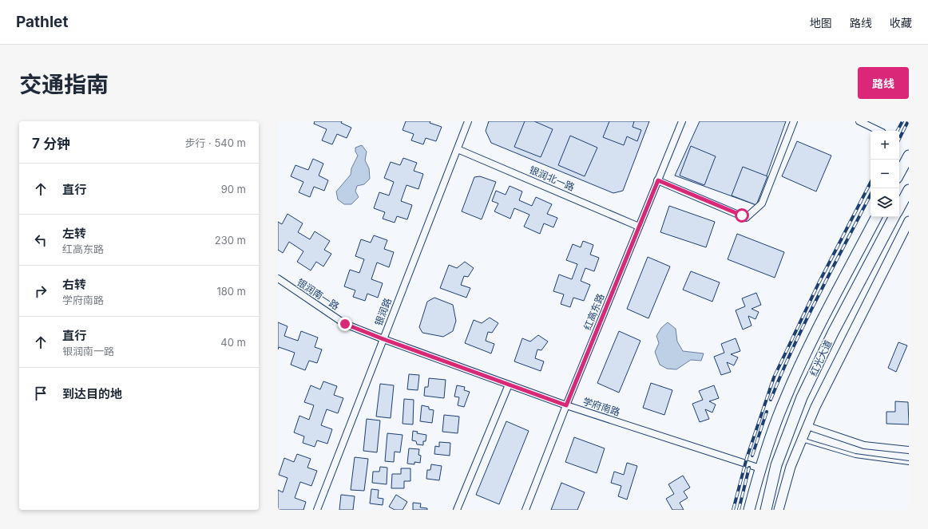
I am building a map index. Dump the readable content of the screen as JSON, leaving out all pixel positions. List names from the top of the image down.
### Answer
{
  "streets": {
    "highway": ["红光大道"],
    "street": [
      "银润北一路",
      "银润南一路",
      "银润路",
      "红高东路",
      "学府南路"
    ]
  },
  "crossings": [
    ["银润北一路", "银润路"],
    ["银润北一路", "红高东路"],
    ["银润南一路", "银润路"],
    ["银润南一路", "学府南路"],
    ["银润路", "学府南路"],
    ["红高东路", "学府南路"],
    ["红光大道", "学府南路"]
  ],
  "page": {
    "header": "Pathlet",
    "nav": ["地图", "路线", "收藏"],
    "title": "交通指南",
    "buttons": "路线",
    "heading": ["7 分钟", "步行 · 540 m"],
    "map_buttons": ["+", "−"],
    "list": [
      ["直行", "90 m"],
      ["左转", "红高东路", "230 m"],
      ["右转", "学府南路", "180 m"],
      ["直行", "银润南一路", "40 m"],
      "到达目的地"
    ]
  }
}
